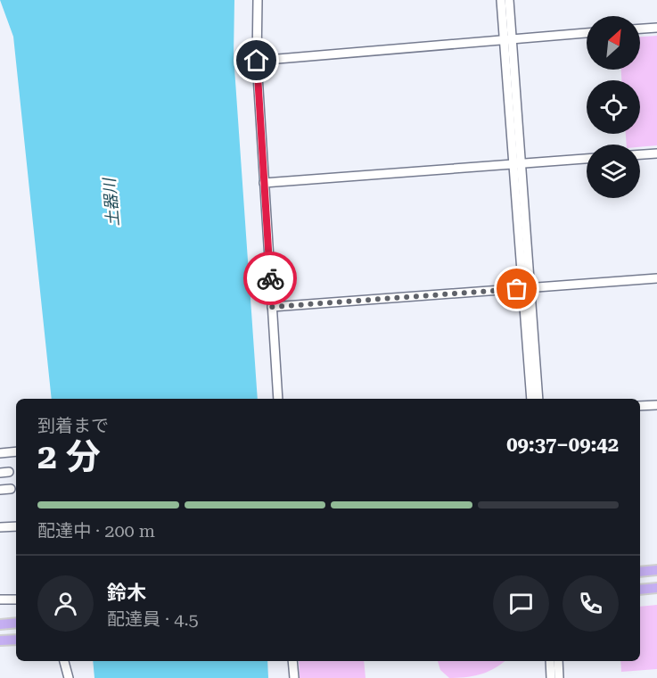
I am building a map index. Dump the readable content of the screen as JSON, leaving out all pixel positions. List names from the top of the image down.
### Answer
{
  "water": ["土器川"],
  "north": "top right",
  "page": {
    "heading": ["2 分", "到着まで", "09:37–09:42"],
    "panel": ["鈴木", "配達員 · 4.5"],
    "bar": "配達中 · 200 m"
  }
}
